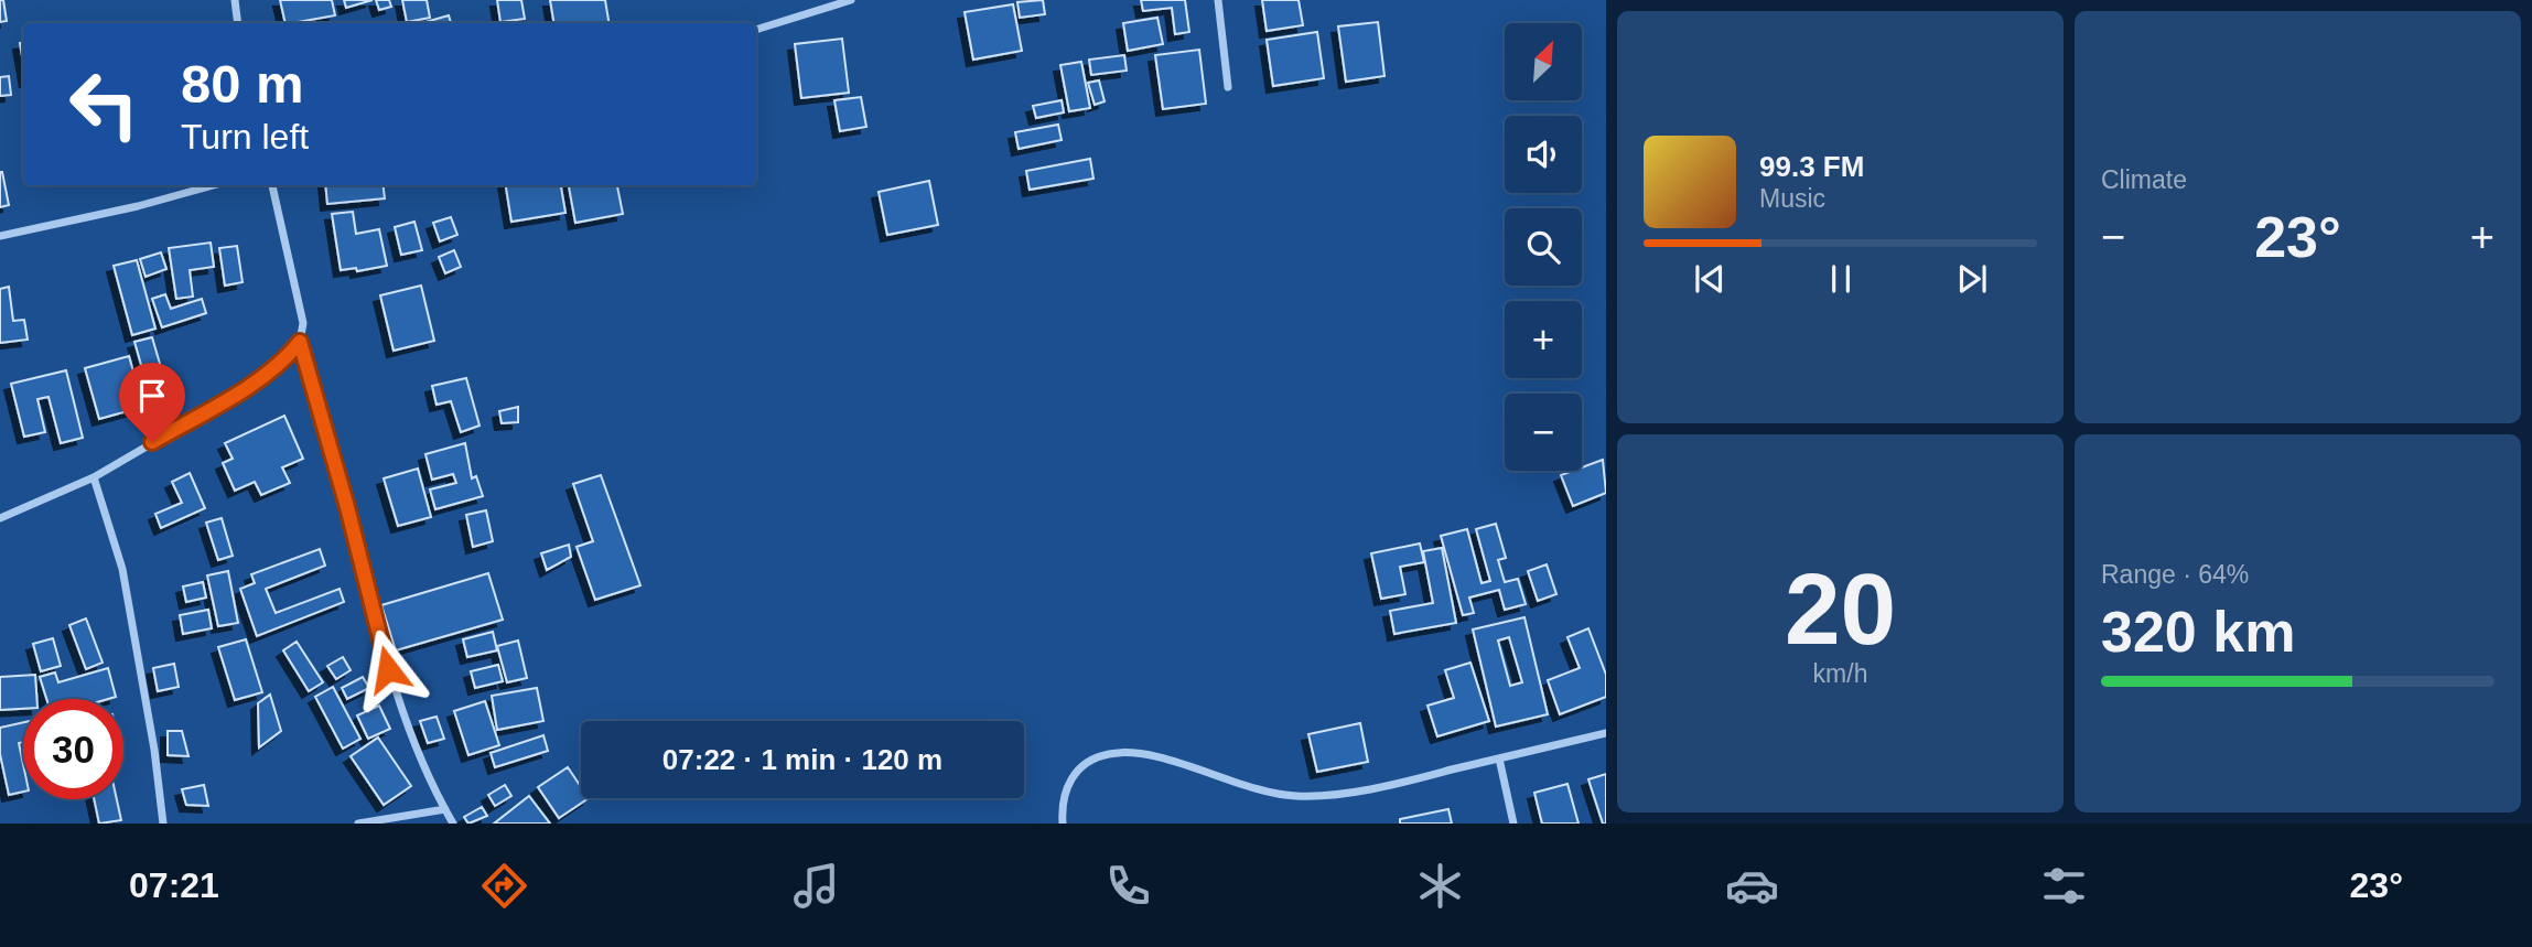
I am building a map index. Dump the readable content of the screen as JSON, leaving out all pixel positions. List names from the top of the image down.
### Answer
{
  "north": "top right",
  "page": {
    "tile": [
      "Climate",
      ["20", "km/h"],
      ["Range · 64%", "320 km"]
    ],
    "map_buttons": ["+", "−"],
    "turn": ["80 m", "Turn left"],
    "song": ["99.3 FM", "Music"],
    "heat": ["−", "23°", "+"],
    "limit": "30",
    "trip": "07:22 · 1 min · 120 m",
    "tabs": ["07:21", "23°"]
  }
}
